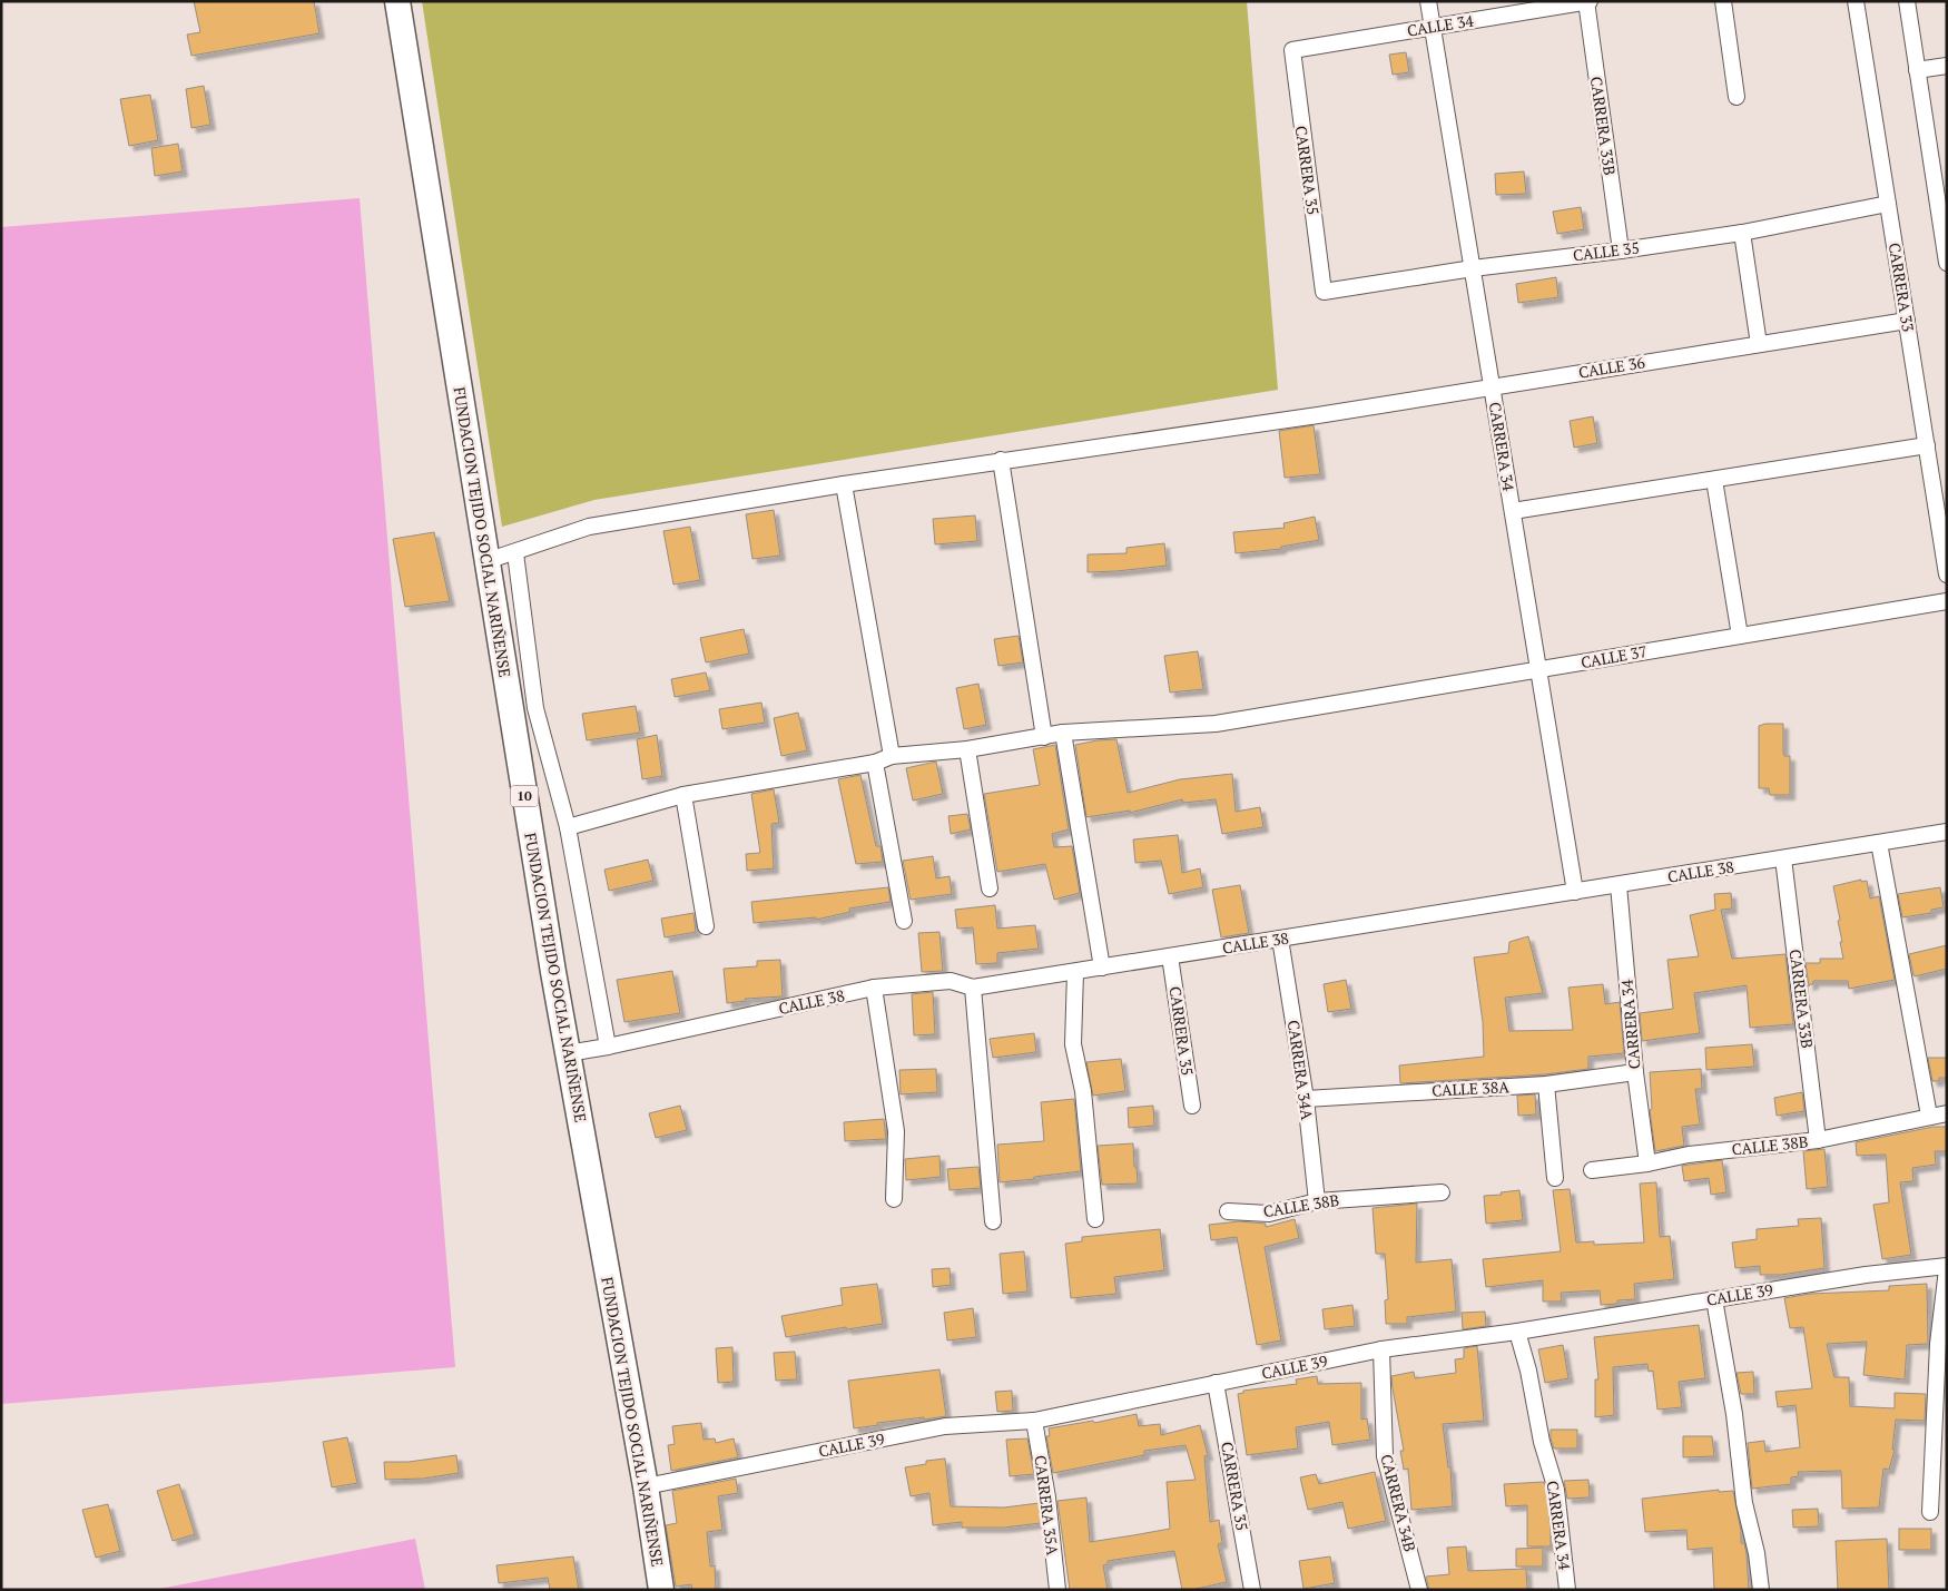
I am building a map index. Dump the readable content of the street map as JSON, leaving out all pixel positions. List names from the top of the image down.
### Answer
{
  "streets": {
    "main road": ["FUNDACION TEJIDO SOCIAL NARIÑENSE", "10"],
    "street": [
      "CALLE 34",
      "CARRERA 33B",
      "CARRERA 35",
      "CALLE 35",
      "CARRERA 33",
      "CALLE 36",
      "CARRERA 34",
      "CALLE 37",
      "CALLE 38",
      "CARRERA 34A",
      "CALLE 38A",
      "CALLE 38B",
      "CALLE 39",
      "CARRERA 34B",
      "CARRERA 35A"
    ]
  },
  "crossings": [
    ["CALLE 34", "CARRERA 33B"],
    ["CALLE 34", "CARRERA 35"],
    ["CALLE 34", "CARRERA 34"],
    ["CARRERA 33B", "CALLE 35"],
    ["CARRERA 33B", "CALLE 38"],
    ["CARRERA 33B", "CALLE 38B"],
    ["CARRERA 35", "CALLE 35"],
    ["CARRERA 35", "CALLE 38"],
    ["CARRERA 35", "CALLE 39"],
    ["CALLE 35", "CARRERA 33"],
    ["CALLE 35", "CARRERA 34"],
    ["CARRERA 33", "CALLE 36"],
    ["CALLE 36", "CARRERA 34"],
    ["CALLE 36", "FUNDACION TEJIDO SOCIAL NARIÑENSE"],
    ["CARRERA 34", "CALLE 37"],
    ["CARRERA 34", "CALLE 38"],
    ["CARRERA 34", "CALLE 38A"],
    ["CARRERA 34", "CALLE 38B"],
    ["CARRERA 34", "CALLE 39"],
    ["FUNDACION TEJIDO SOCIAL NARIÑENSE", "CALLE 38"],
    ["FUNDACION TEJIDO SOCIAL NARIÑENSE", "CALLE 39"],
    ["CALLE 38", "CARRERA 34A"],
    ["CARRERA 34A", "CALLE 38A"],
    ["CARRERA 34A", "CALLE 38B"],
    ["CALLE 39", "CARRERA 34B"],
    ["CALLE 39", "CARRERA 35A"]
  ]
}
